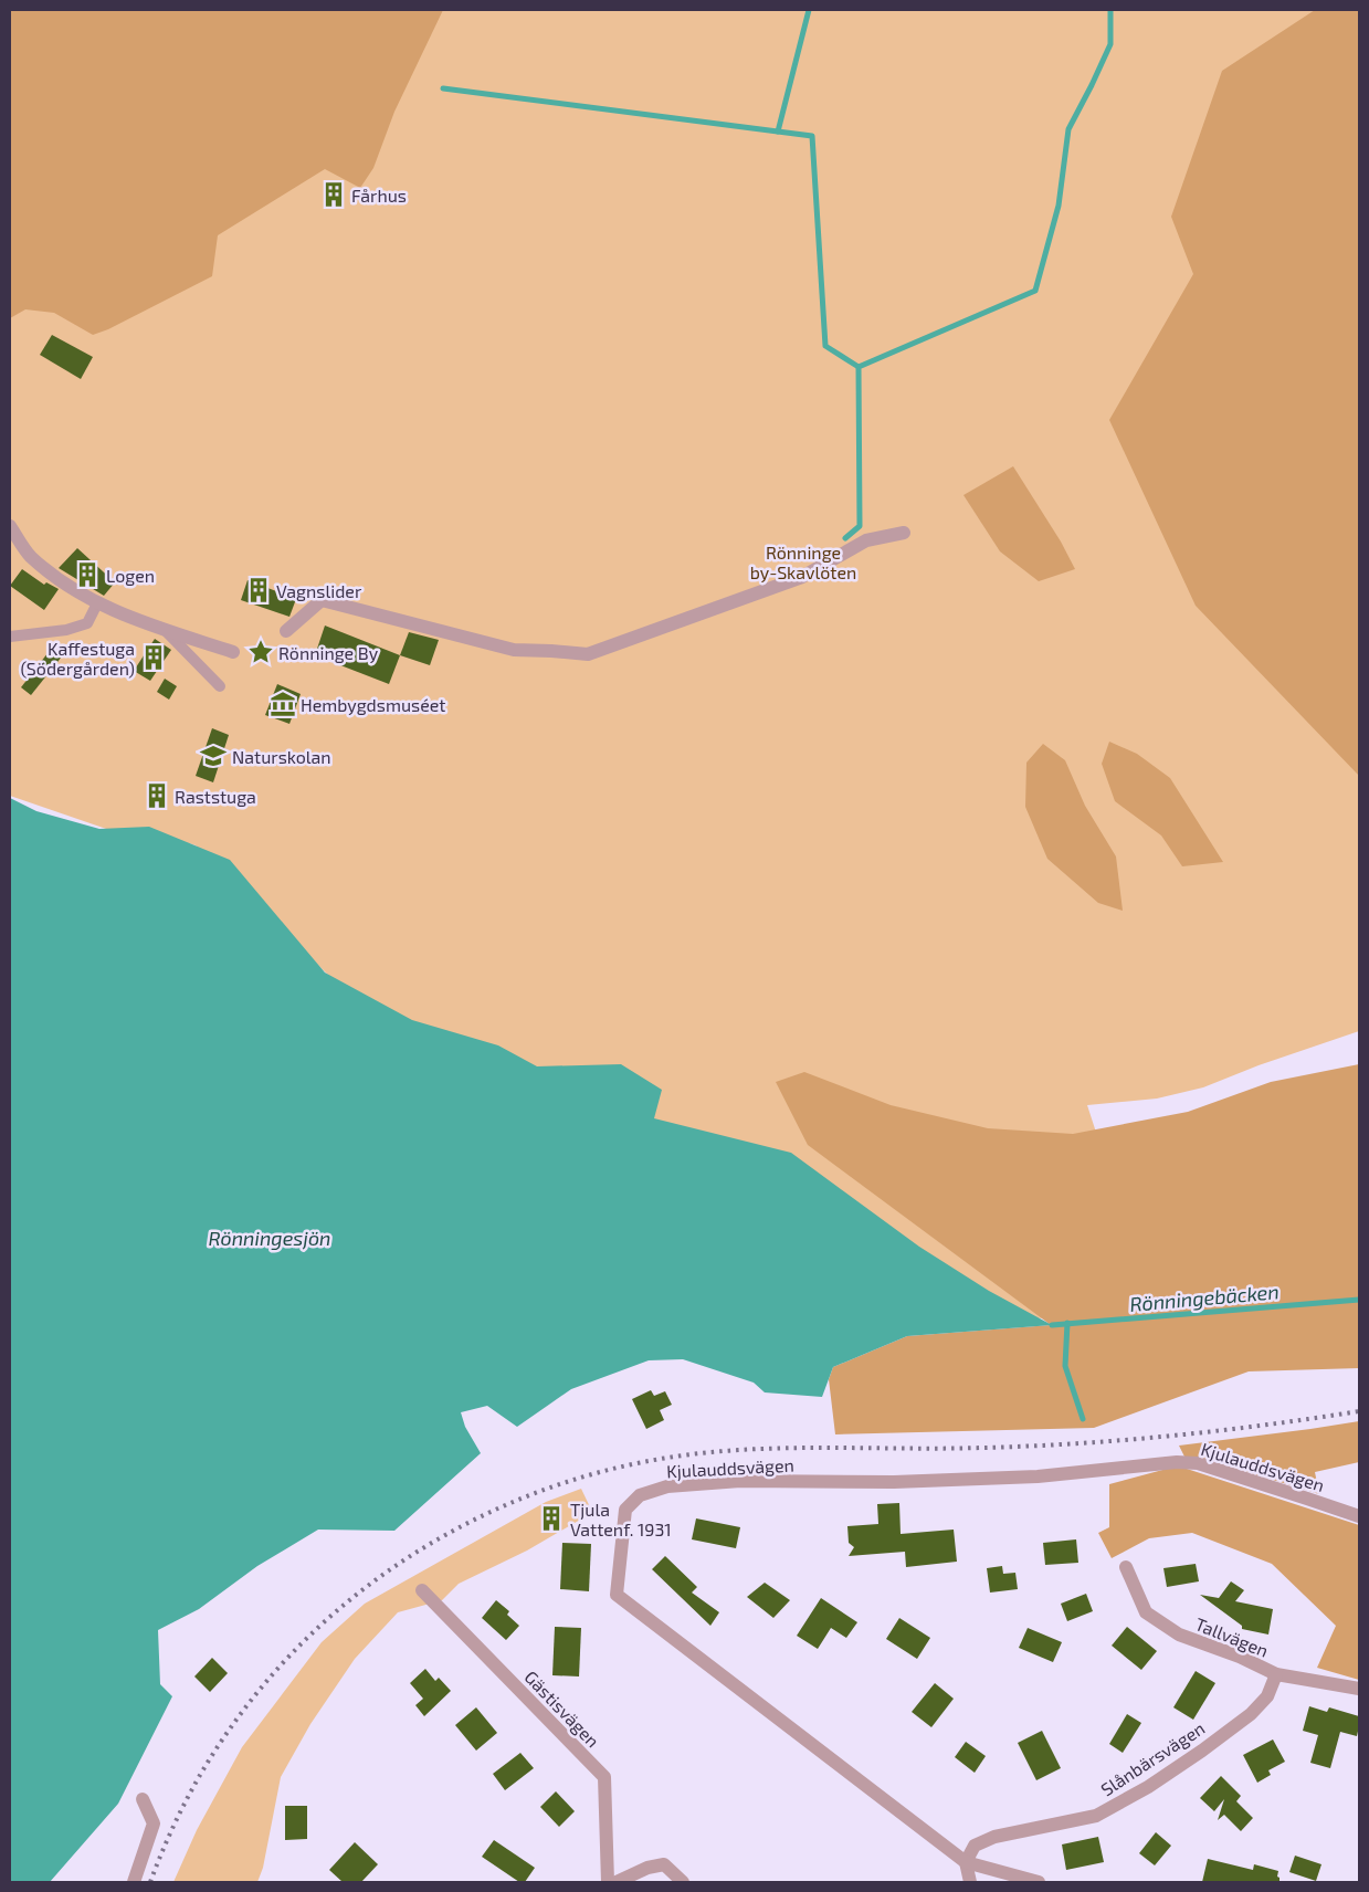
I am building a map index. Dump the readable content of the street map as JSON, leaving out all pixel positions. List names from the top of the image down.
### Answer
{
  "streets": {
    "street": [
      "Kjulauddsvägen",
      "Tallvägen",
      "Gästisvägen",
      "Slånbärsvägen"
    ]
  },
  "crossings": [
    ["Kjulauddsvägen", "Slånbärsvägen"],
    ["Tallvägen", "Slånbärsvägen"]
  ],
  "water": ["Rönningesjön", "Rönningebäcken"],
  "parks": ["Rönninge by-Skavlöten"],
  "places": {
    "building": [
      "Fårhus",
      "Logen",
      "Vagnslider",
      "Kaffestuga (Södergården)",
      "Raststuga",
      "Tjula Vattenf. 1931"
    ],
    "place": ["Rönninge By"],
    "museum": ["Hembygdsmuséet"],
    "school or university": ["Naturskolan"]
  }
}
